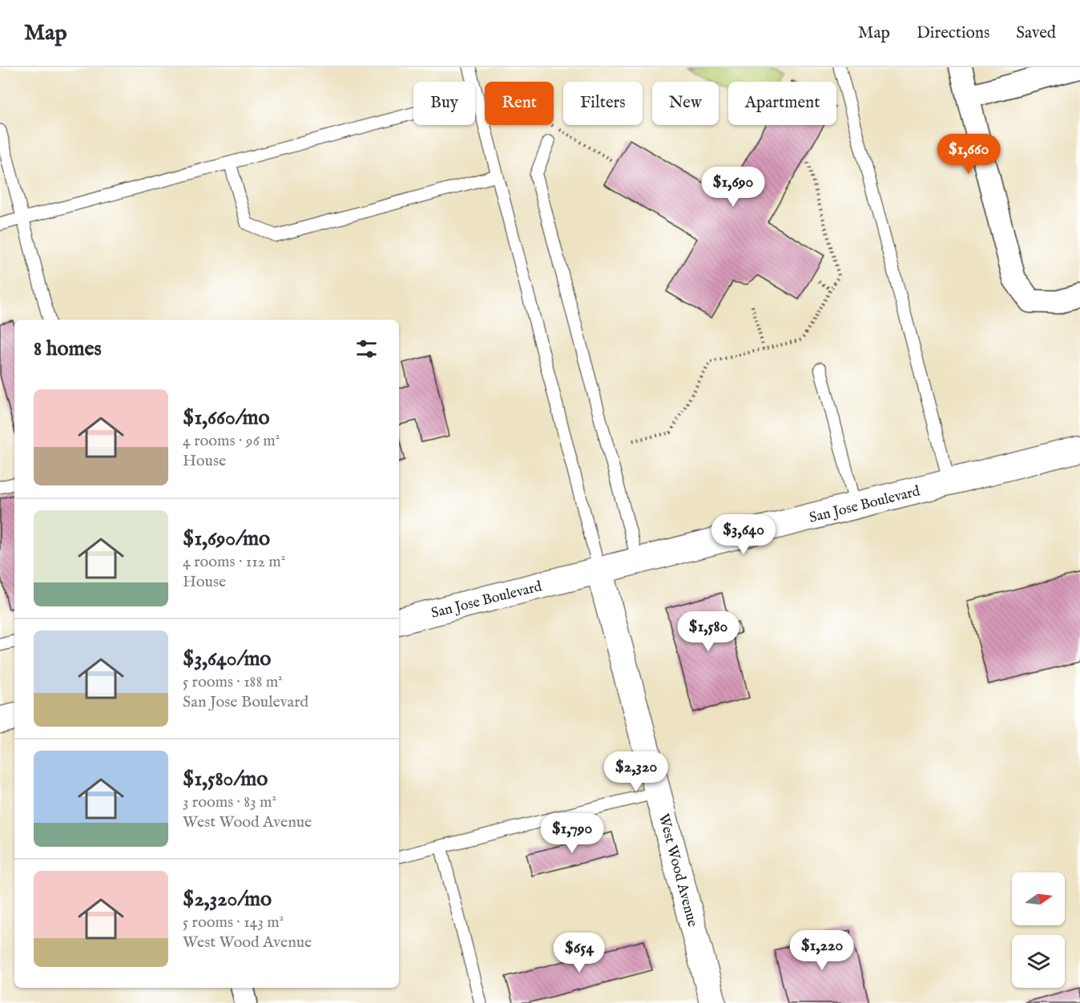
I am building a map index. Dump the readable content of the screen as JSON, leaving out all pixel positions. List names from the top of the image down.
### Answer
{
  "streets": {
    "street": ["San Jose Boulevard", "West Wood Avenue"]
  },
  "crossings": [
    ["San Jose Boulevard", "West Wood Avenue"]
  ],
  "north": "right",
  "page": {
    "header": "Map",
    "nav": ["Map", "Directions", "Saved"],
    "chip": [
      "Buy",
      "Rent",
      "Filters",
      "New",
      "Apartment"
    ],
    "price": [
      "$1,660",
      "$1,690",
      "$3,640",
      "$1,580",
      "$2,320",
      "$1,790",
      "$1,220",
      "$654"
    ],
    "heading": "8 homes",
    "list": [
      {
        "name": "$1,660/mo",
        "note": "4 rooms · 96 m² · House"
      },
      {
        "name": "$1,690/mo",
        "note": "4 rooms · 112 m² · House"
      },
      {
        "name": "$3,640/mo",
        "note": "5 rooms · 188 m² · San Jose Boulevard"
      },
      {
        "name": "$1,580/mo",
        "note": "3 rooms · 83 m² · West Wood Avenue"
      },
      {
        "name": "$2,320/mo",
        "note": "5 rooms · 143 m² · West Wood Avenue"
      }
    ]
  }
}
